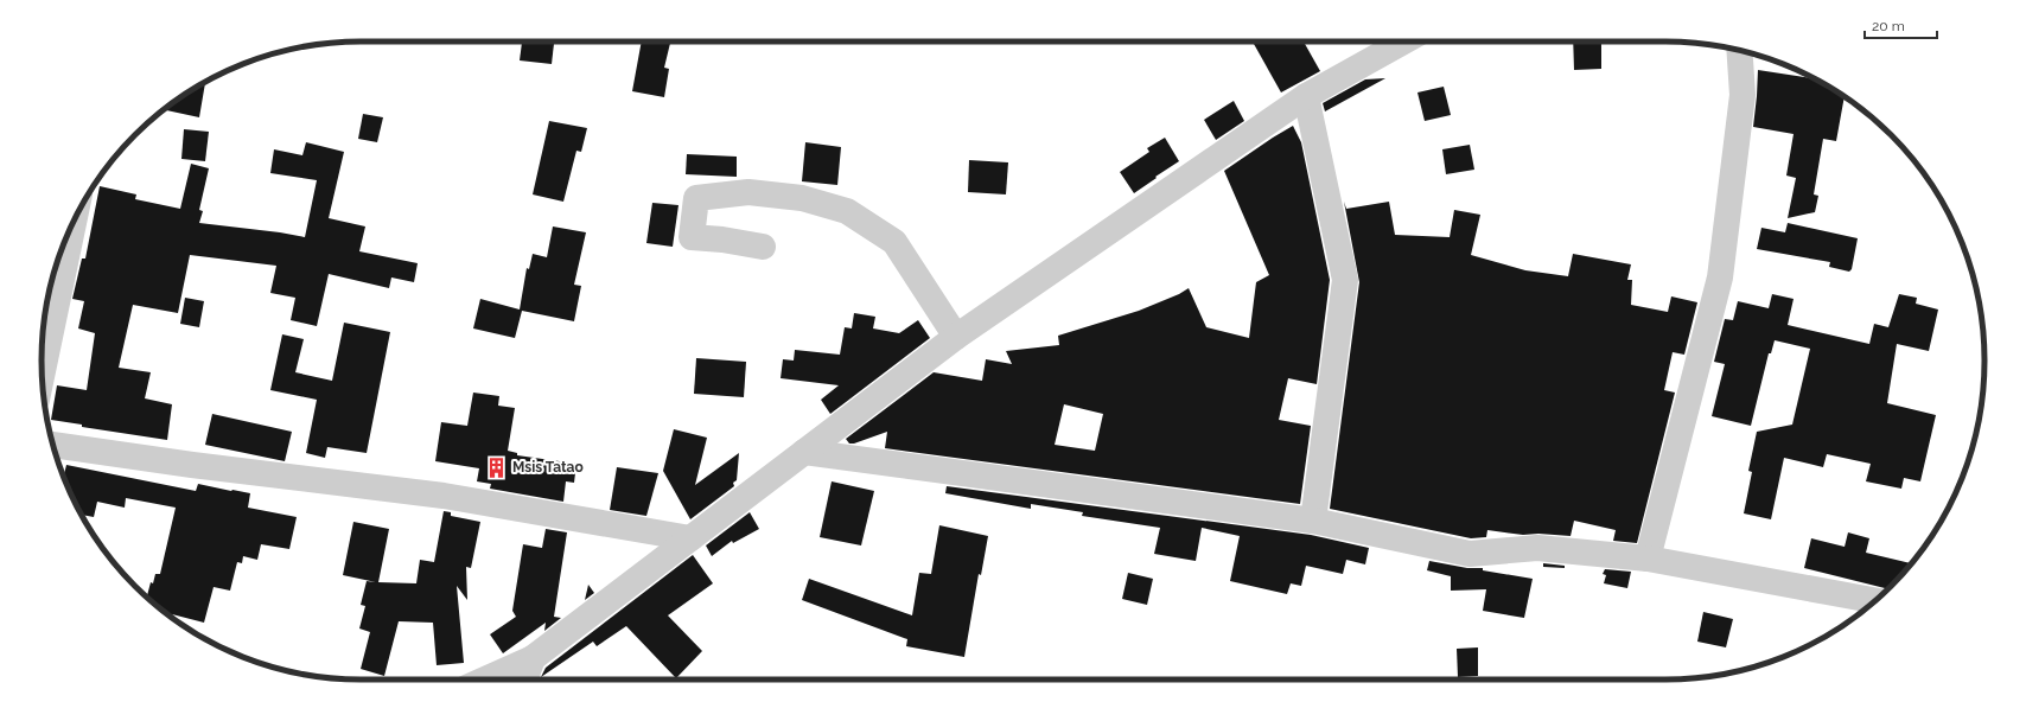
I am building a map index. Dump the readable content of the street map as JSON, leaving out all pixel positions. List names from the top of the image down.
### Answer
{
  "places": {
    "building": ["Msis Tatao"]
  },
  "scale_bar": "20 m"
}
